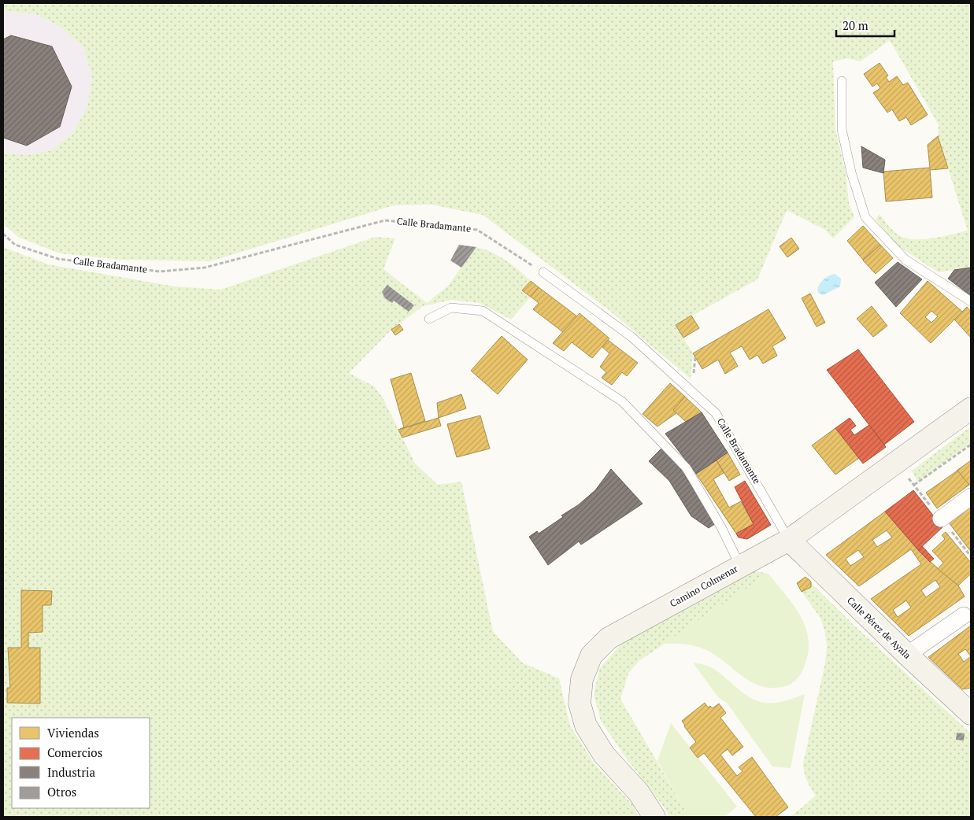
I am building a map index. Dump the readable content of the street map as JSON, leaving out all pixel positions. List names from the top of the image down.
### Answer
{
  "streets": {
    "main road": ["Camino Colmenar", "Calle Pérez de Ayala"],
    "lane": ["Calle Bradamante"]
  },
  "crossings": [
    ["Calle Bradamante", "Camino Colmenar"],
    ["Calle Bradamante", "Calle Pérez de Ayala"],
    ["Camino Colmenar", "Calle Pérez de Ayala"]
  ],
  "legend": [
    "Viviendas",
    "Comercios",
    "Industria",
    "Otros"
  ],
  "scale_bar": "20 m"
}
